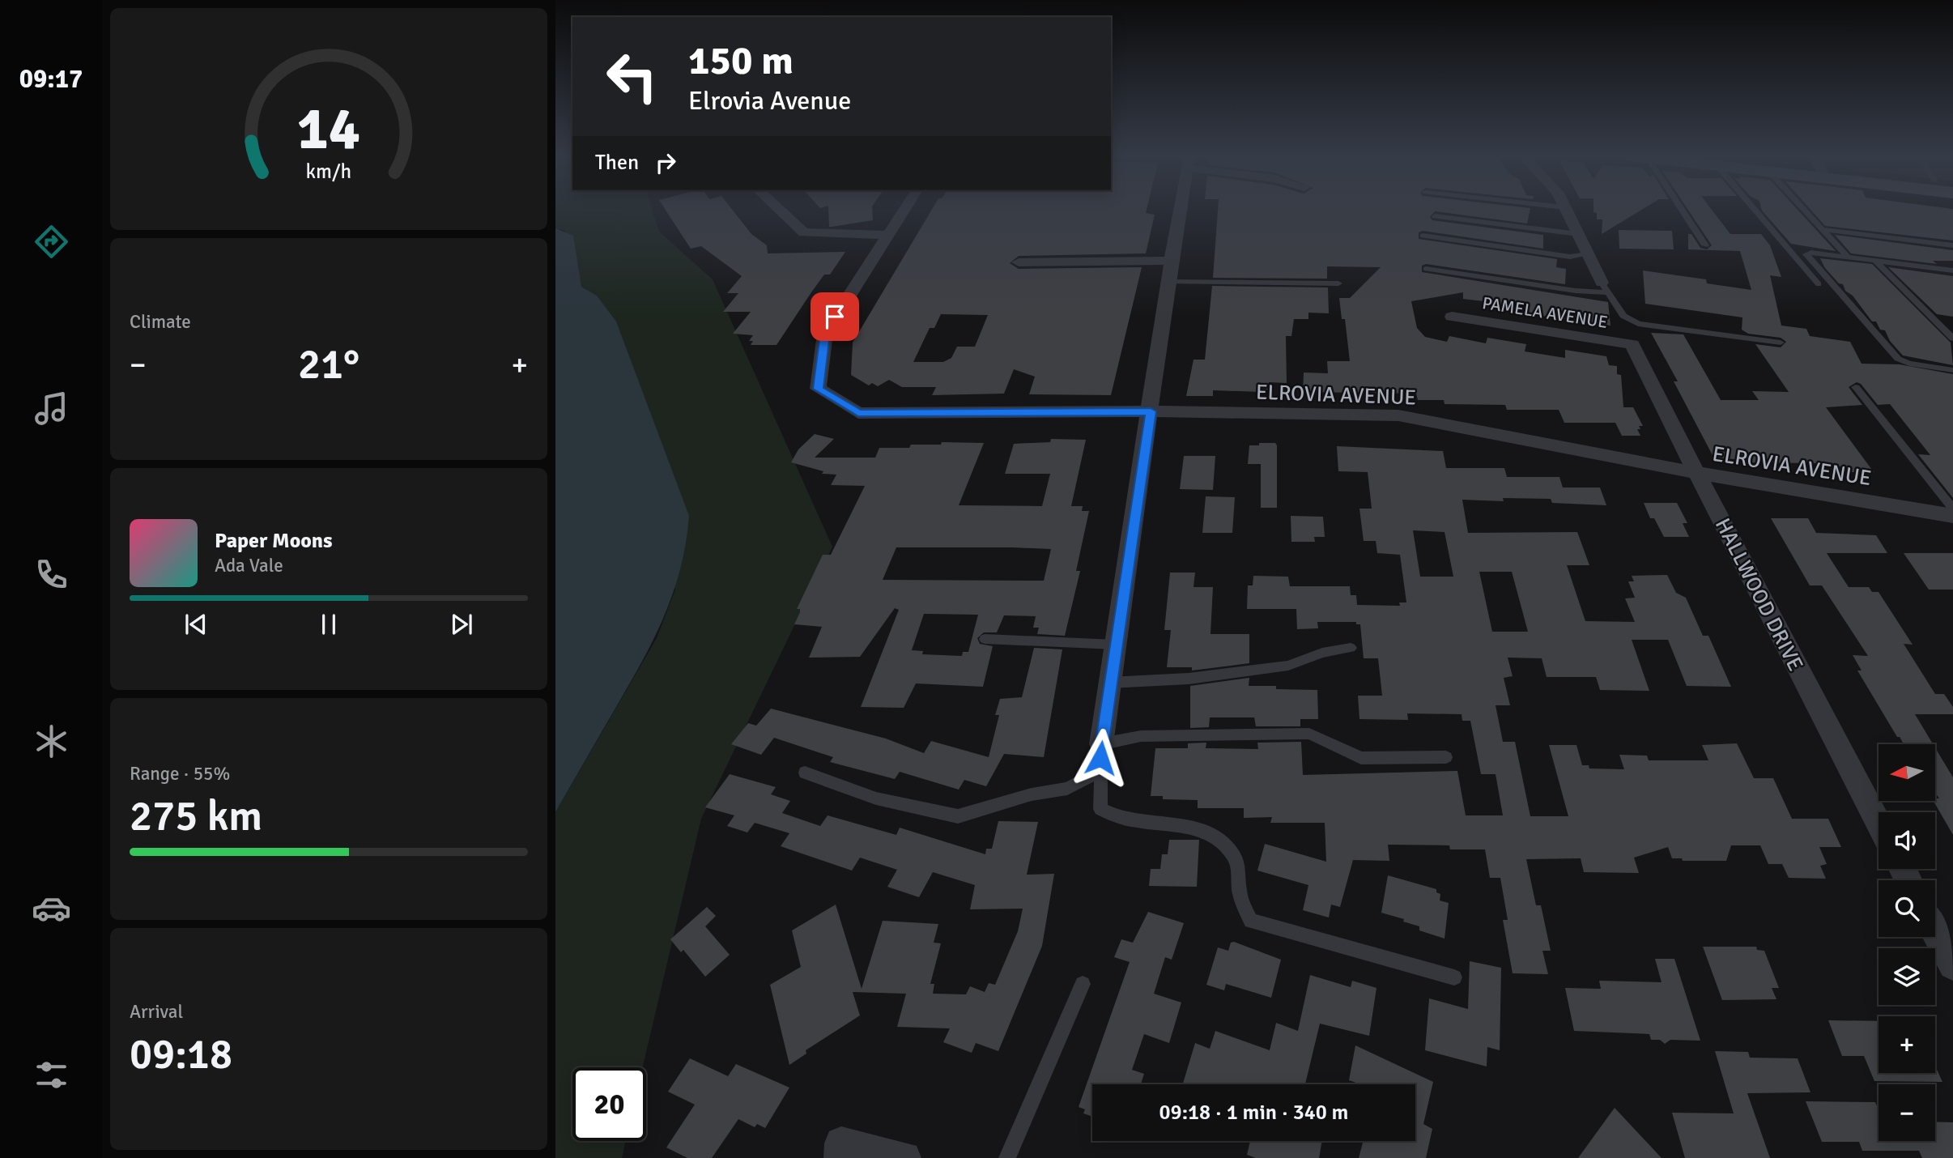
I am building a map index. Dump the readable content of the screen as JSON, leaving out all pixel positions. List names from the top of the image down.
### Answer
{
  "streets": {
    "street": ["PAMELA AVENUE", "ELROVIA AVENUE", "HALLWOOD DRIVE"]
  },
  "crossings": [
    ["PAMELA AVENUE", "HALLWOOD DRIVE"],
    ["ELROVIA AVENUE", "HALLWOOD DRIVE"]
  ],
  "north": "left",
  "page": {
    "tabs": "09:17",
    "turn": ["150 m", "Elrovia Avenue"],
    "then": "Then",
    "tile": [
      "Climate",
      ["Range · 55%", "275 km"],
      ["Arrival", "09:18"]
    ],
    "heat": ["−", "21°", "+"],
    "song": ["Paper Moons", "Ada Vale"],
    "map_buttons": ["+", "−"],
    "limit": "20",
    "trip": "09:18 · 1 min · 340 m",
    "gauge": ["14", "km/h"]
  }
}
